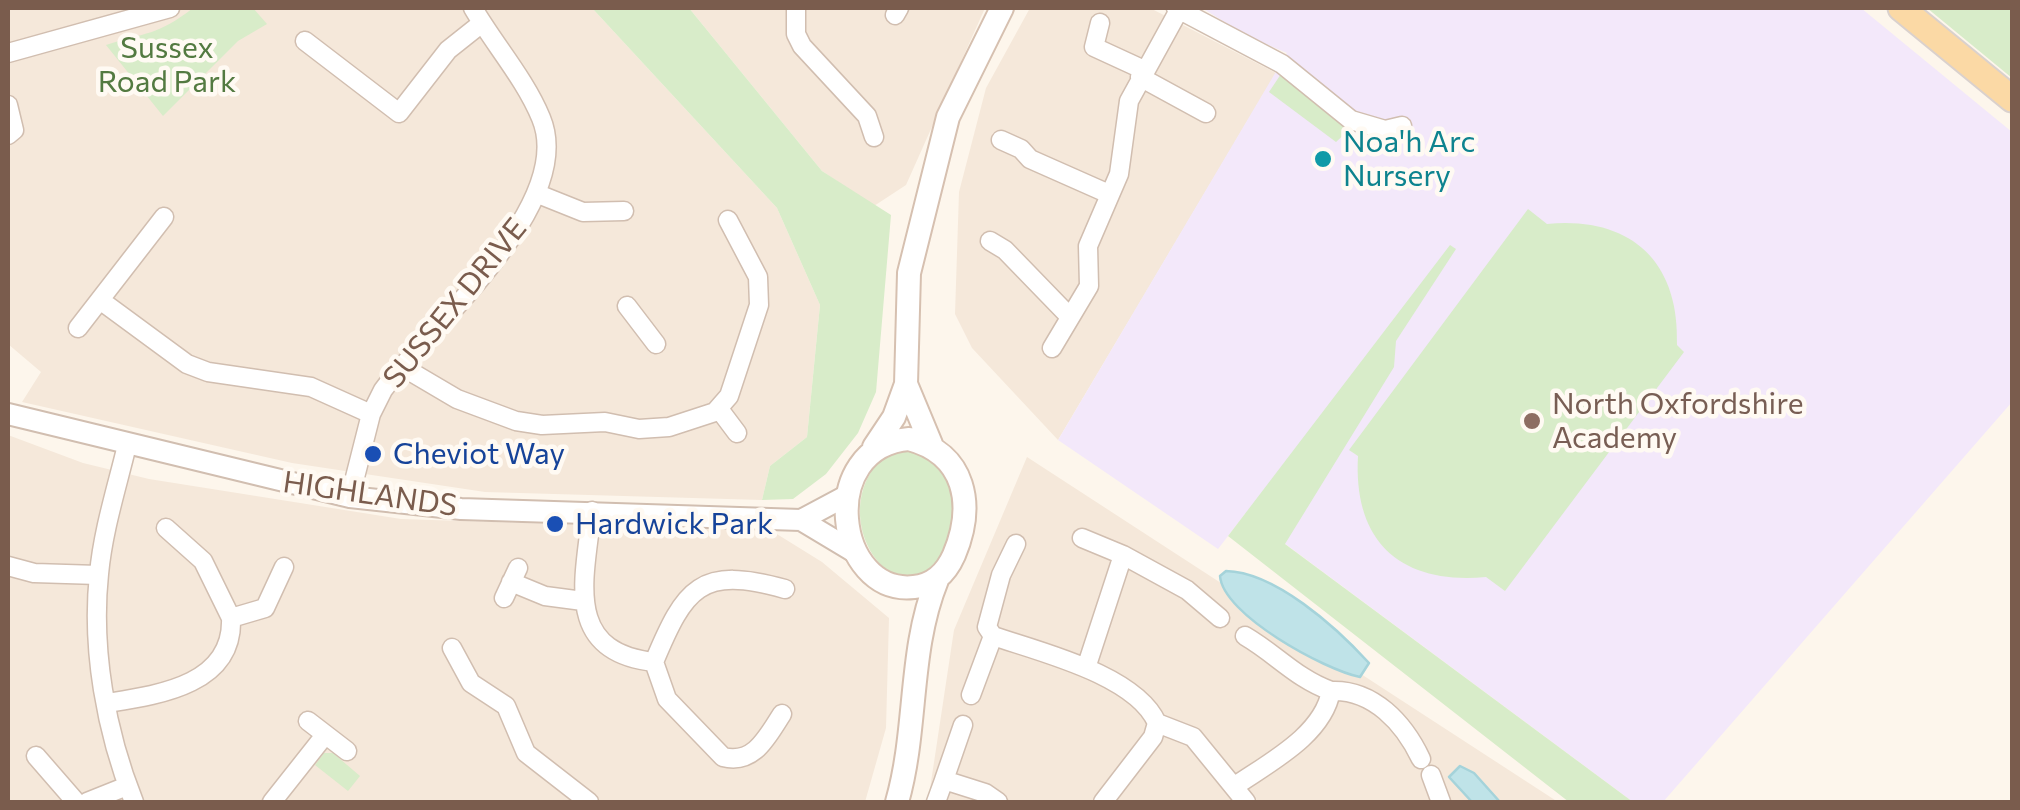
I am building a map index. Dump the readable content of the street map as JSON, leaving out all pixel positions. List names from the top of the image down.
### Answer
{
  "streets": {
    "street": ["SUSSEX DRIVE", "HIGHLANDS"]
  },
  "crossings": [
    ["SUSSEX DRIVE", "HIGHLANDS"]
  ],
  "parks": ["Sussex Road Park"],
  "places": [
    "Noa'h Arc Nursery",
    "North Oxfordshire Academy",
    "Cheviot Way",
    "Hardwick Park"
  ]
}
